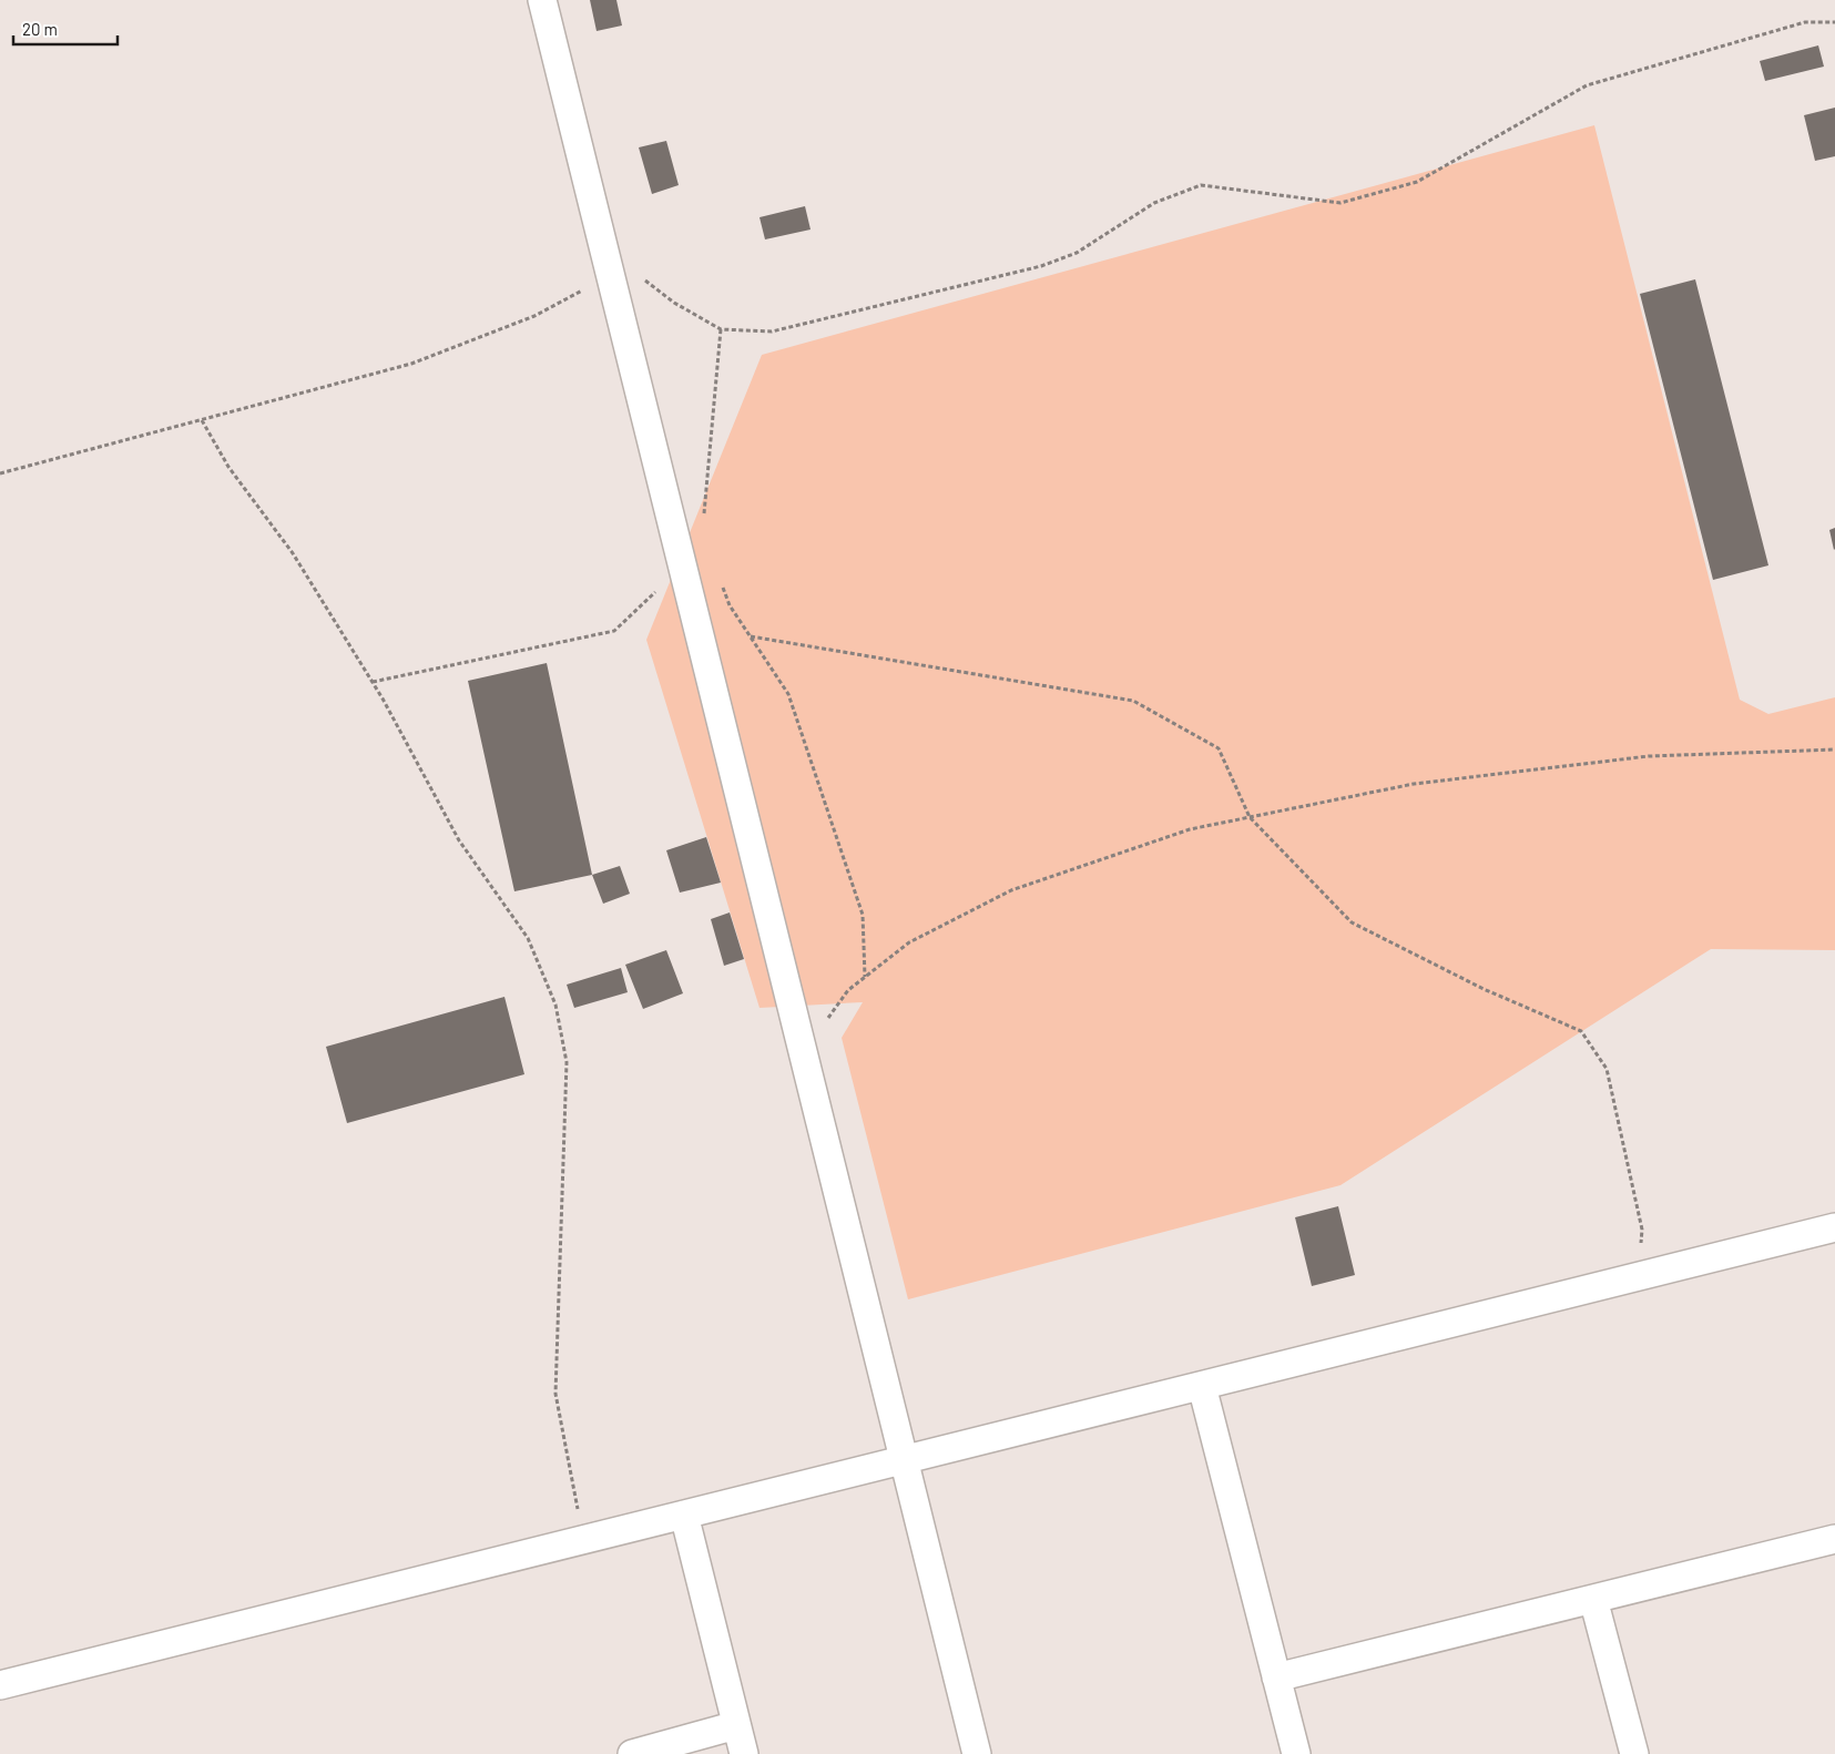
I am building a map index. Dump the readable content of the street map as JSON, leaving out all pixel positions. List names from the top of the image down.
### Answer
{
  "scale_bar": "20 m"
}
